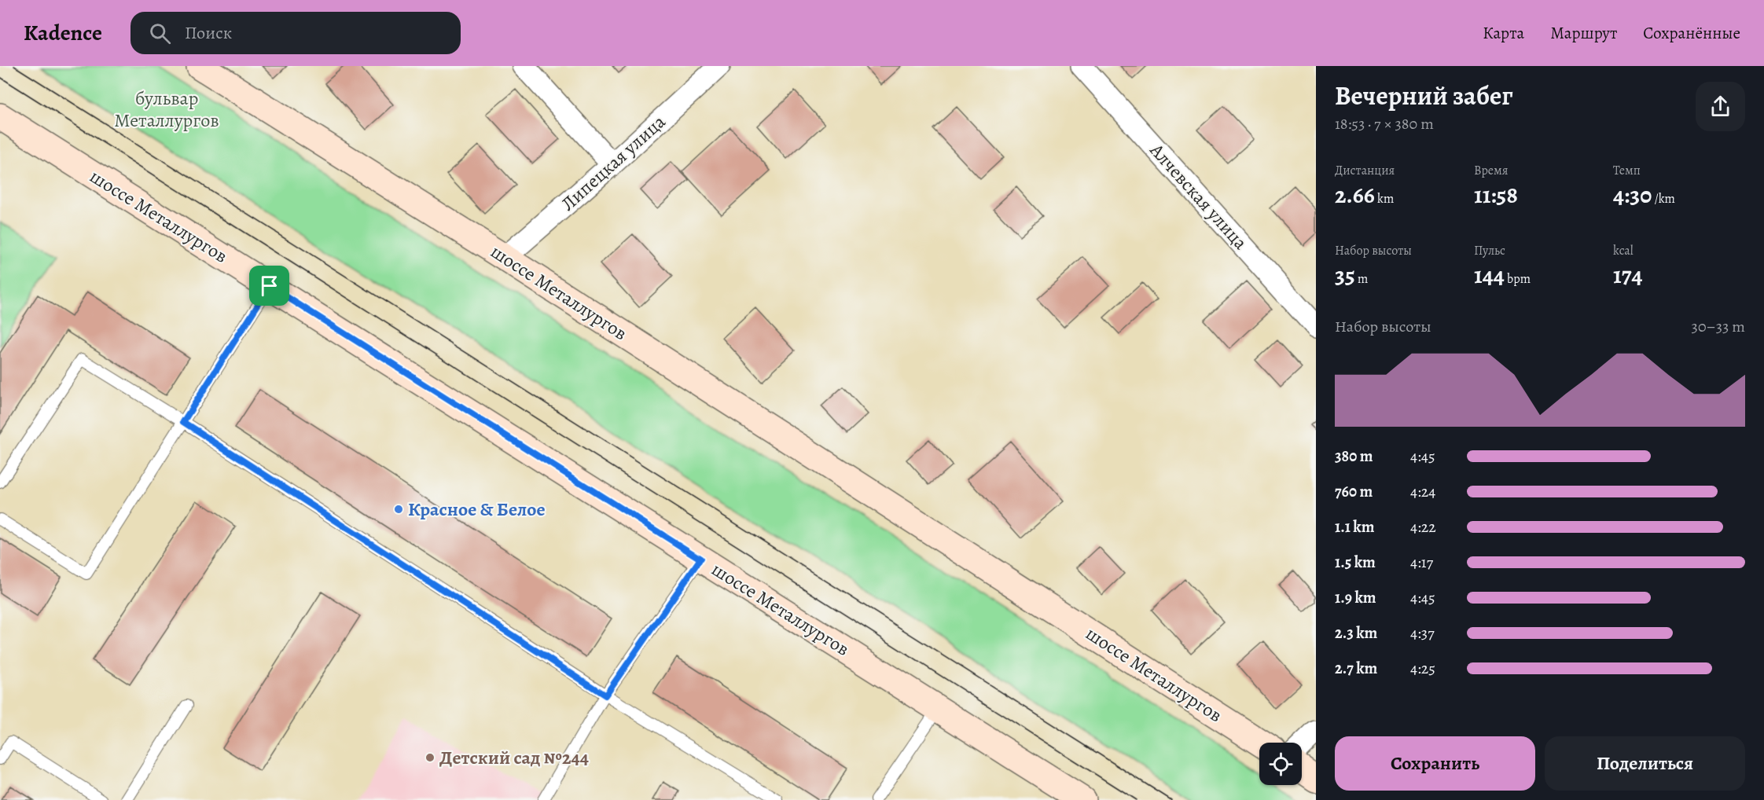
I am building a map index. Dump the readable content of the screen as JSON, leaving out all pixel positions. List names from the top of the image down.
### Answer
{
  "streets": {
    "street": ["Липецкая улица", "Алчевская улица", "шоссе Металлургов"]
  },
  "crossings": [
    ["Липецкая улица", "шоссе Металлургов"]
  ],
  "parks": ["бульвар Металлургов"],
  "places": ["Красное & Белое", "Детский сад №244"],
  "page": {
    "header": "Kadence",
    "search": "Поиск",
    "nav": ["Карта", "Маршрут", "Сохранённые"],
    "heading": ["Вечерний забег", "18:53 · 7 × 380 m"],
    "stats": [
      ["Дистанция", "2.66 km"],
      ["Время", "11:58"],
      ["Темп", "4:30 /km"],
      ["Набор высоты", "35 m"],
      ["Пульс", "144 bpm"],
      ["kcal", "174"]
    ],
    "chart": ["Набор высоты", "30–33 m"],
    "list": [
      {
        "name": "380 m",
        "note": "4:45"
      },
      {
        "name": "760 m",
        "note": "4:24"
      },
      {
        "name": "1.1 km",
        "note": "4:22"
      },
      {
        "name": "1.5 km",
        "note": "4:17"
      },
      {
        "name": "1.9 km",
        "note": "4:45"
      },
      {
        "name": "2.3 km",
        "note": "4:37"
      },
      {
        "name": "2.7 km",
        "note": "4:25"
      }
    ],
    "buttons": ["Сохранить", "Поделиться"]
  }
}
